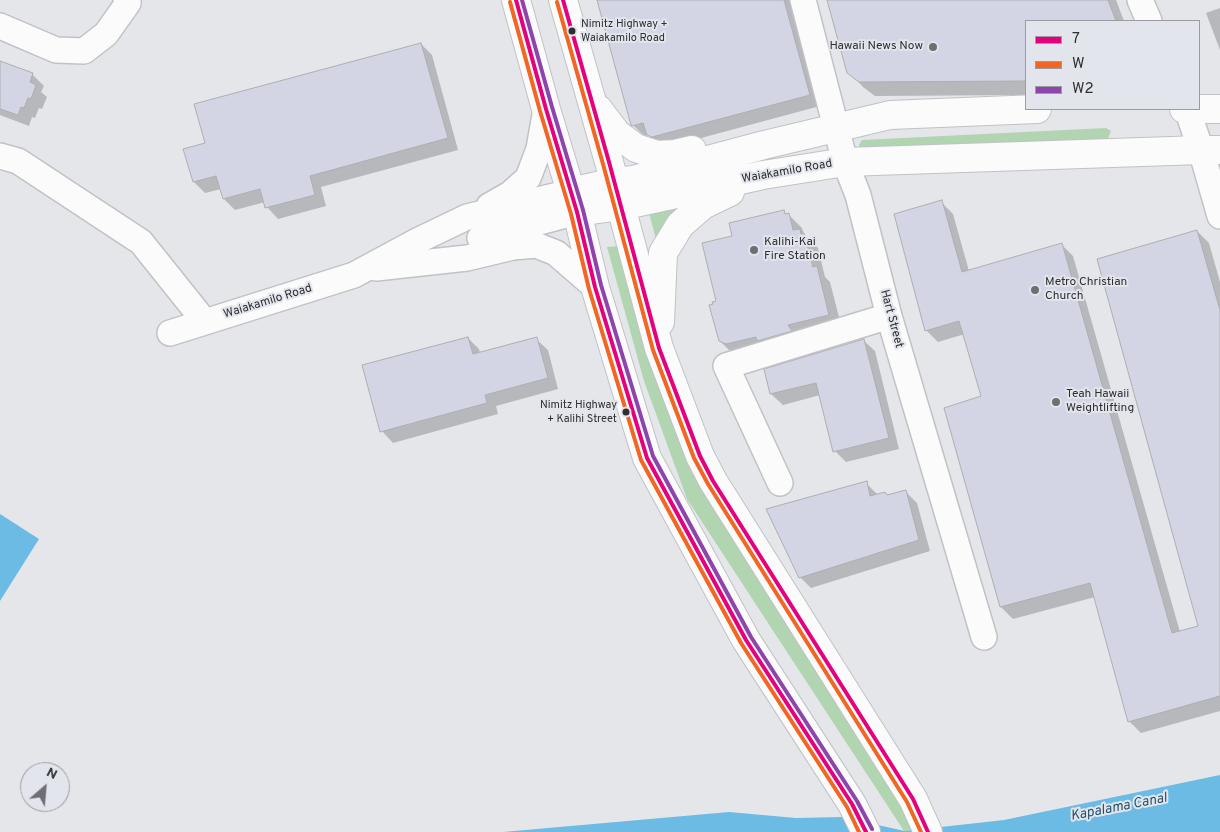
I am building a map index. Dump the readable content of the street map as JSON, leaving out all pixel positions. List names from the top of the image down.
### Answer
{
  "streets": {
    "main road": ["Waiakamilo Road"],
    "street": ["Hart Street"]
  },
  "crossings": [
    ["Waiakamilo Road", "Hart Street"]
  ],
  "water": ["Kapalama Canal"],
  "places": [
    "Nimitz Highway + Waiakamilo Road",
    "Hawaii News Now",
    "Kalihi-Kai Fire Station",
    "Metro Christian Church",
    "Teah Hawaii Weightlifting",
    "Nimitz Highway + Kalihi Street"
  ],
  "lines": ["transit line 7", "transit line W2", "transit line W"],
  "legend": ["7", "W", "W2"],
  "north": "top right"
}
